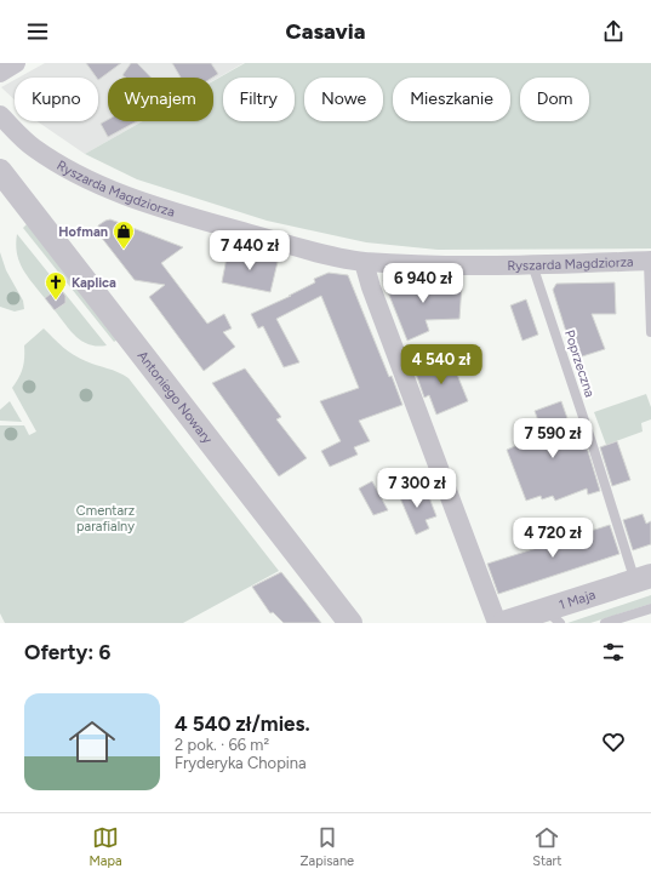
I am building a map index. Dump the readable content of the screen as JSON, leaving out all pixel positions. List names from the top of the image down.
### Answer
{
  "streets": {
    "street": ["Ryszarda Magdziorza", "Antoniego Nowary", "1 Maja"],
    "lane": ["Poprzeczna"]
  },
  "crossings": [
    ["Ryszarda Magdziorza", "Poprzeczna"],
    ["Poprzeczna", "1 Maja"]
  ],
  "parks": ["Cmentarz parafialny"],
  "places": {
    "shop": ["Hofman"],
    "church": ["Kaplica"]
  },
  "page": {
    "header": "Casavia",
    "chip": [
      "Kupno",
      "Wynajem",
      "Filtry",
      "Nowe",
      "Mieszkanie",
      "Dom"
    ],
    "price": [
      "7 440 zł",
      "6 940 zł",
      "4 540 zł",
      "7 590 zł",
      "7 300 zł",
      "4 720 zł"
    ],
    "heading": "Oferty: 6",
    "list": [
      {
        "name": "4 540 zł/mies.",
        "note": "2 pok. · 66 m² · Fryderyka Chopina"
      }
    ],
    "tabs": ["Mapa", "Zapisane", "Start"]
  }
}
